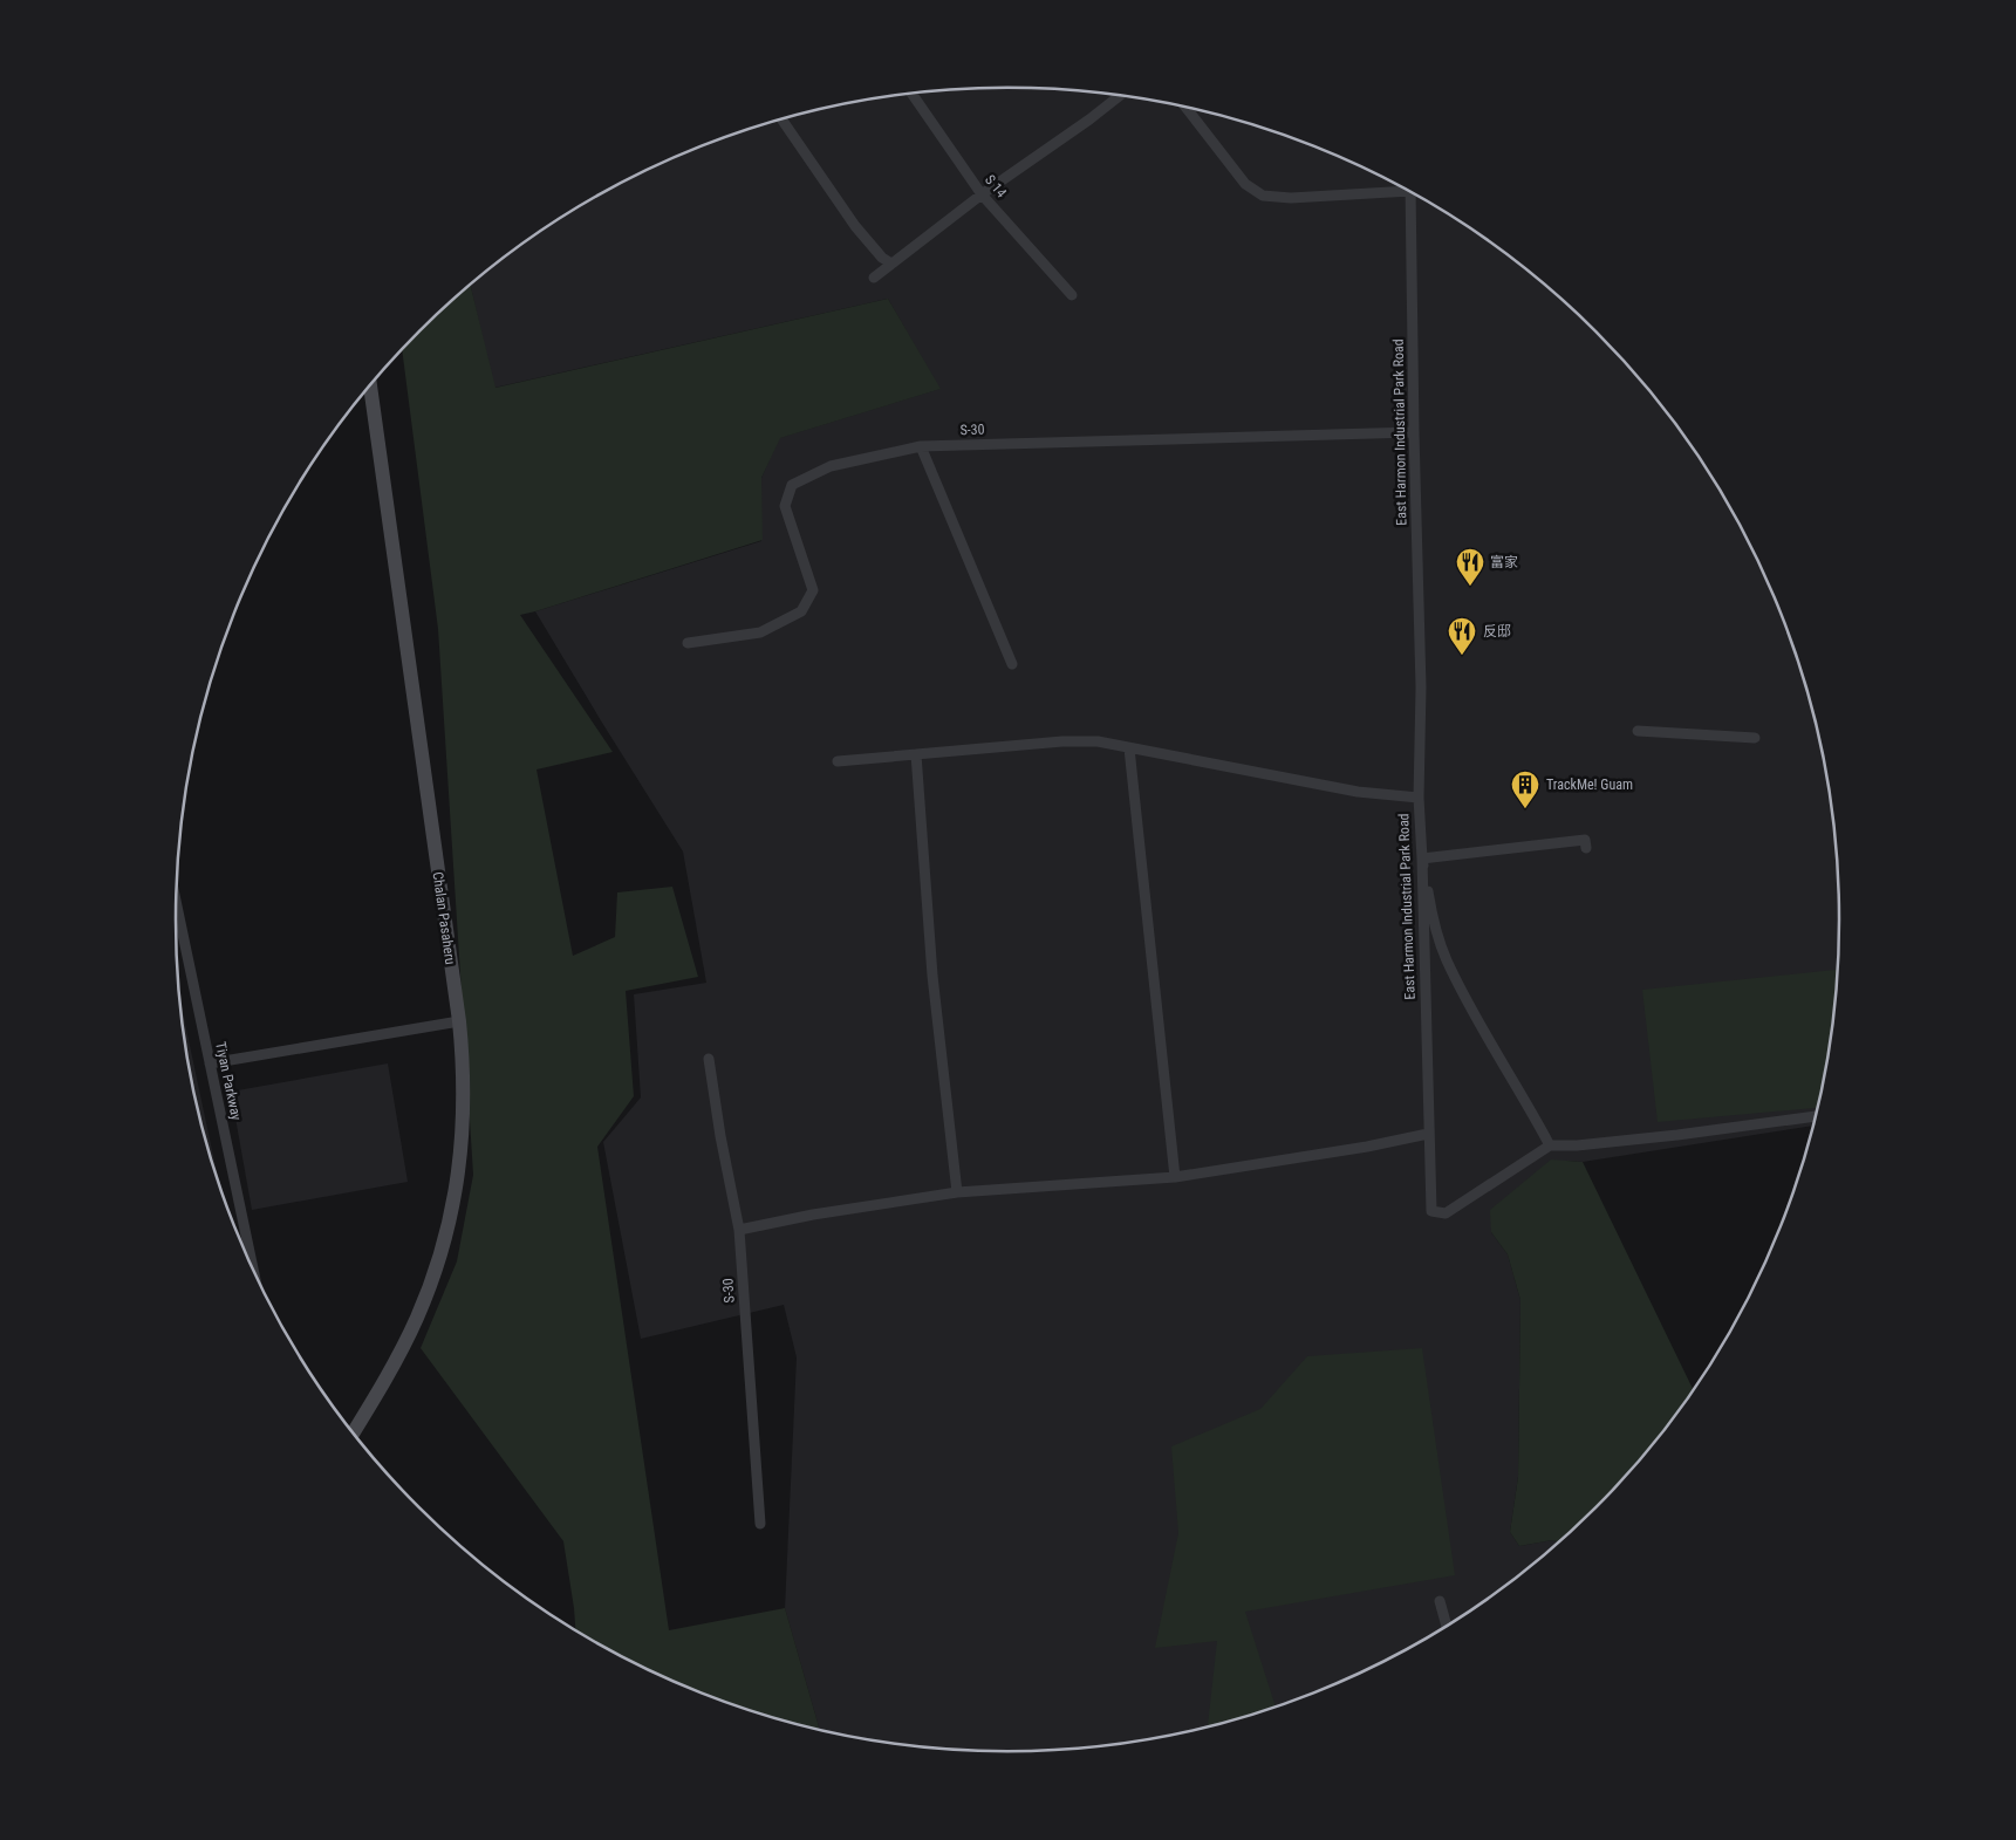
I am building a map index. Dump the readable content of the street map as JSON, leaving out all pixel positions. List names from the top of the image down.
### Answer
{
  "streets": {
    "main road": ["Chalan Pasaheru"],
    "street": [
      "S 14",
      "S-30",
      "East Harmon Industrial Park Road",
      "Tiyan Parkway"
    ]
  },
  "crossings": [
    ["S-30", "East Harmon Industrial Park Road"]
  ],
  "places": {
    "restaurant": ["富家", "反邸"],
    "building": ["TrackMe! Guam"]
  }
}
